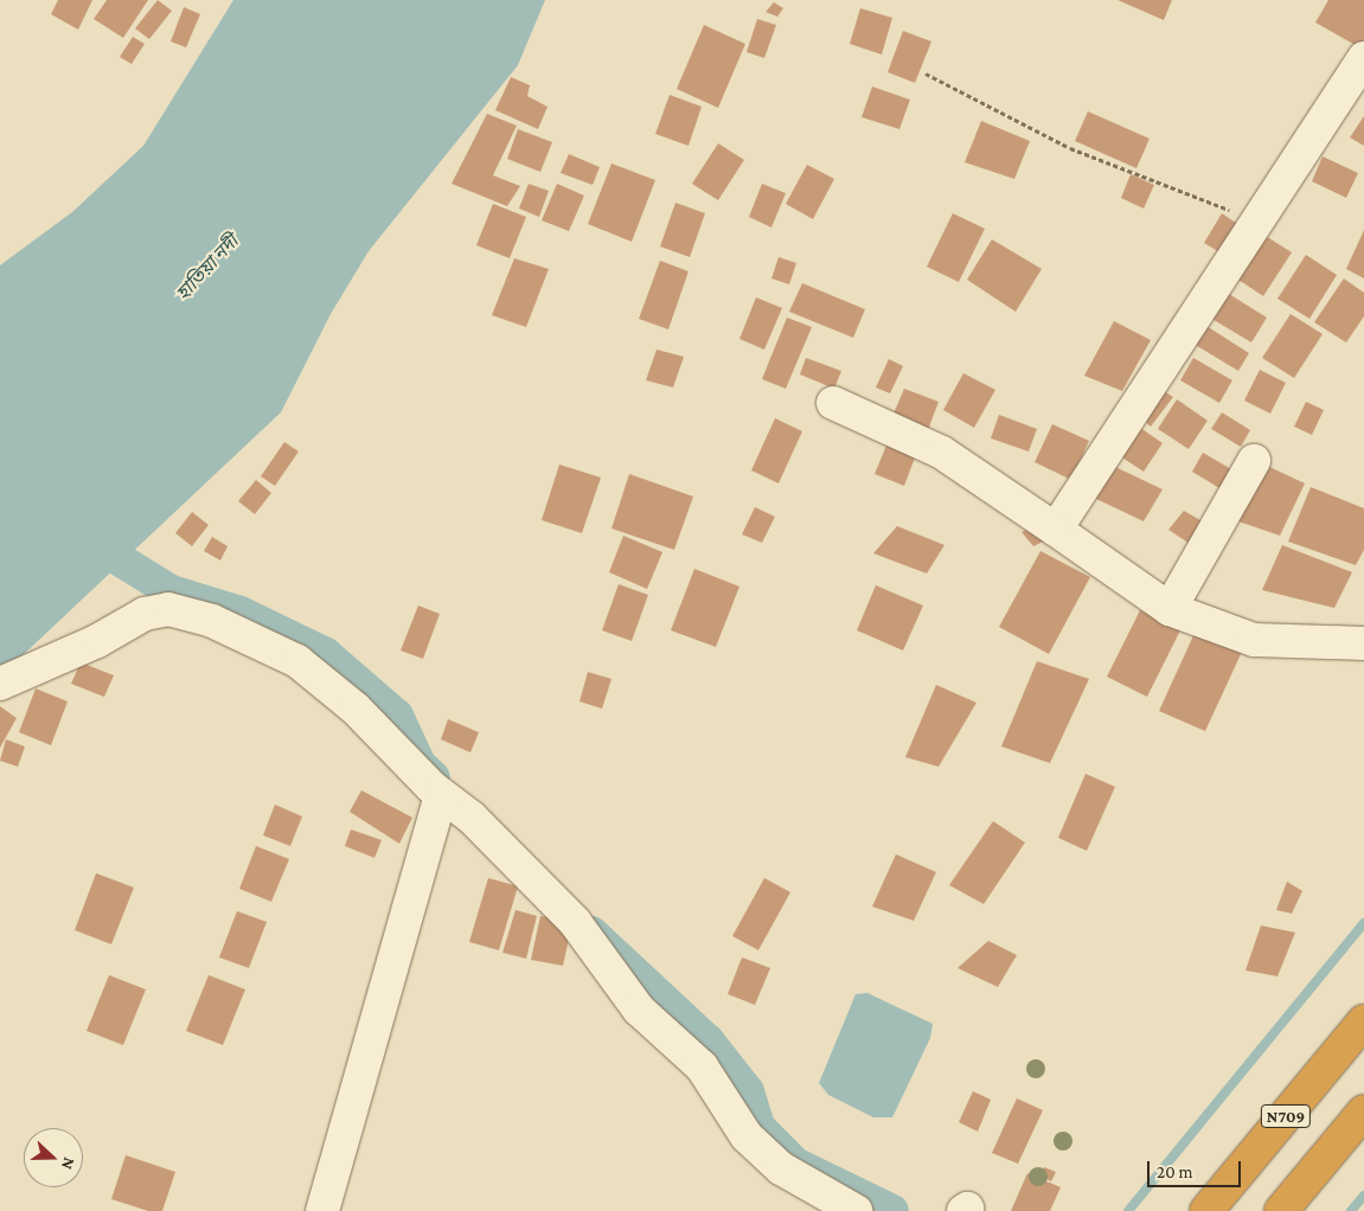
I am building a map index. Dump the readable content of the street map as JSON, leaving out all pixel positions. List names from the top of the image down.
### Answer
{
  "streets": {
    "highway": ["N709"]
  },
  "water": ["হাতিয়া নদী"],
  "scale_bar": "20 m",
  "north": "right"
}
